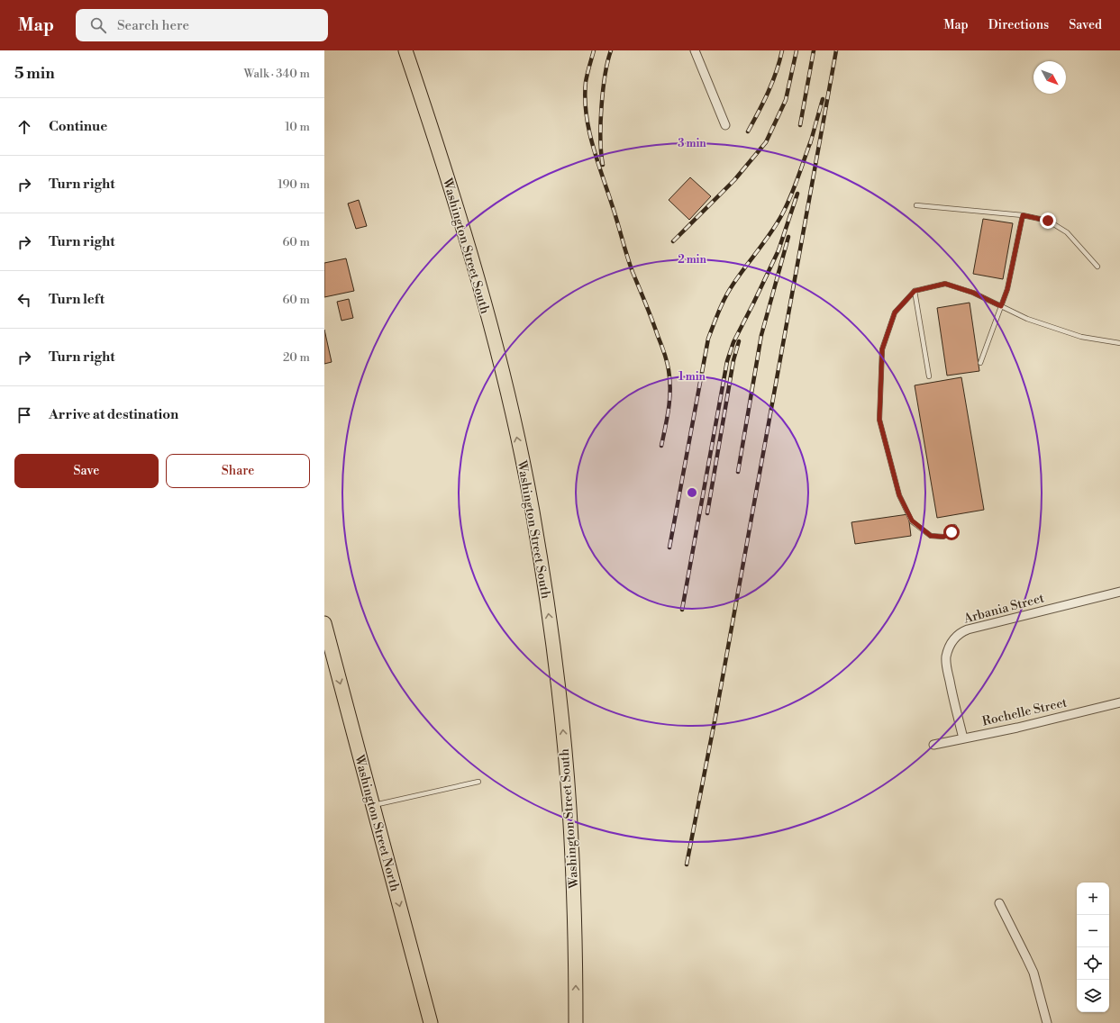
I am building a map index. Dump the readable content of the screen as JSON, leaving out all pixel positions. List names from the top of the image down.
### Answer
{
  "streets": {
    "highway": ["Washington Street South", "Washington Street North"],
    "street": ["Arbania Street", "Rochelle Street"]
  },
  "crossings": [
    ["Arbania Street", "Rochelle Street"]
  ],
  "one_way": ["Washington Street South", "Washington Street North"],
  "north": "bottom right",
  "page": {
    "header": "Map",
    "search": "Search here",
    "nav": ["Map", "Directions", "Saved"],
    "heading": ["5 min", "Walk · 340 m"],
    "list": [
      ["Continue", "10 m"],
      ["Turn right", "190 m"],
      ["Turn right", "60 m"],
      ["Turn left", "60 m"],
      ["Turn right", "20 m"],
      "Arrive at destination"
    ],
    "buttons": ["Save", "Share"],
    "map_buttons": ["+", "−"]
  },
  "rings": ["3 min", "2 min", "1 min"]
}
